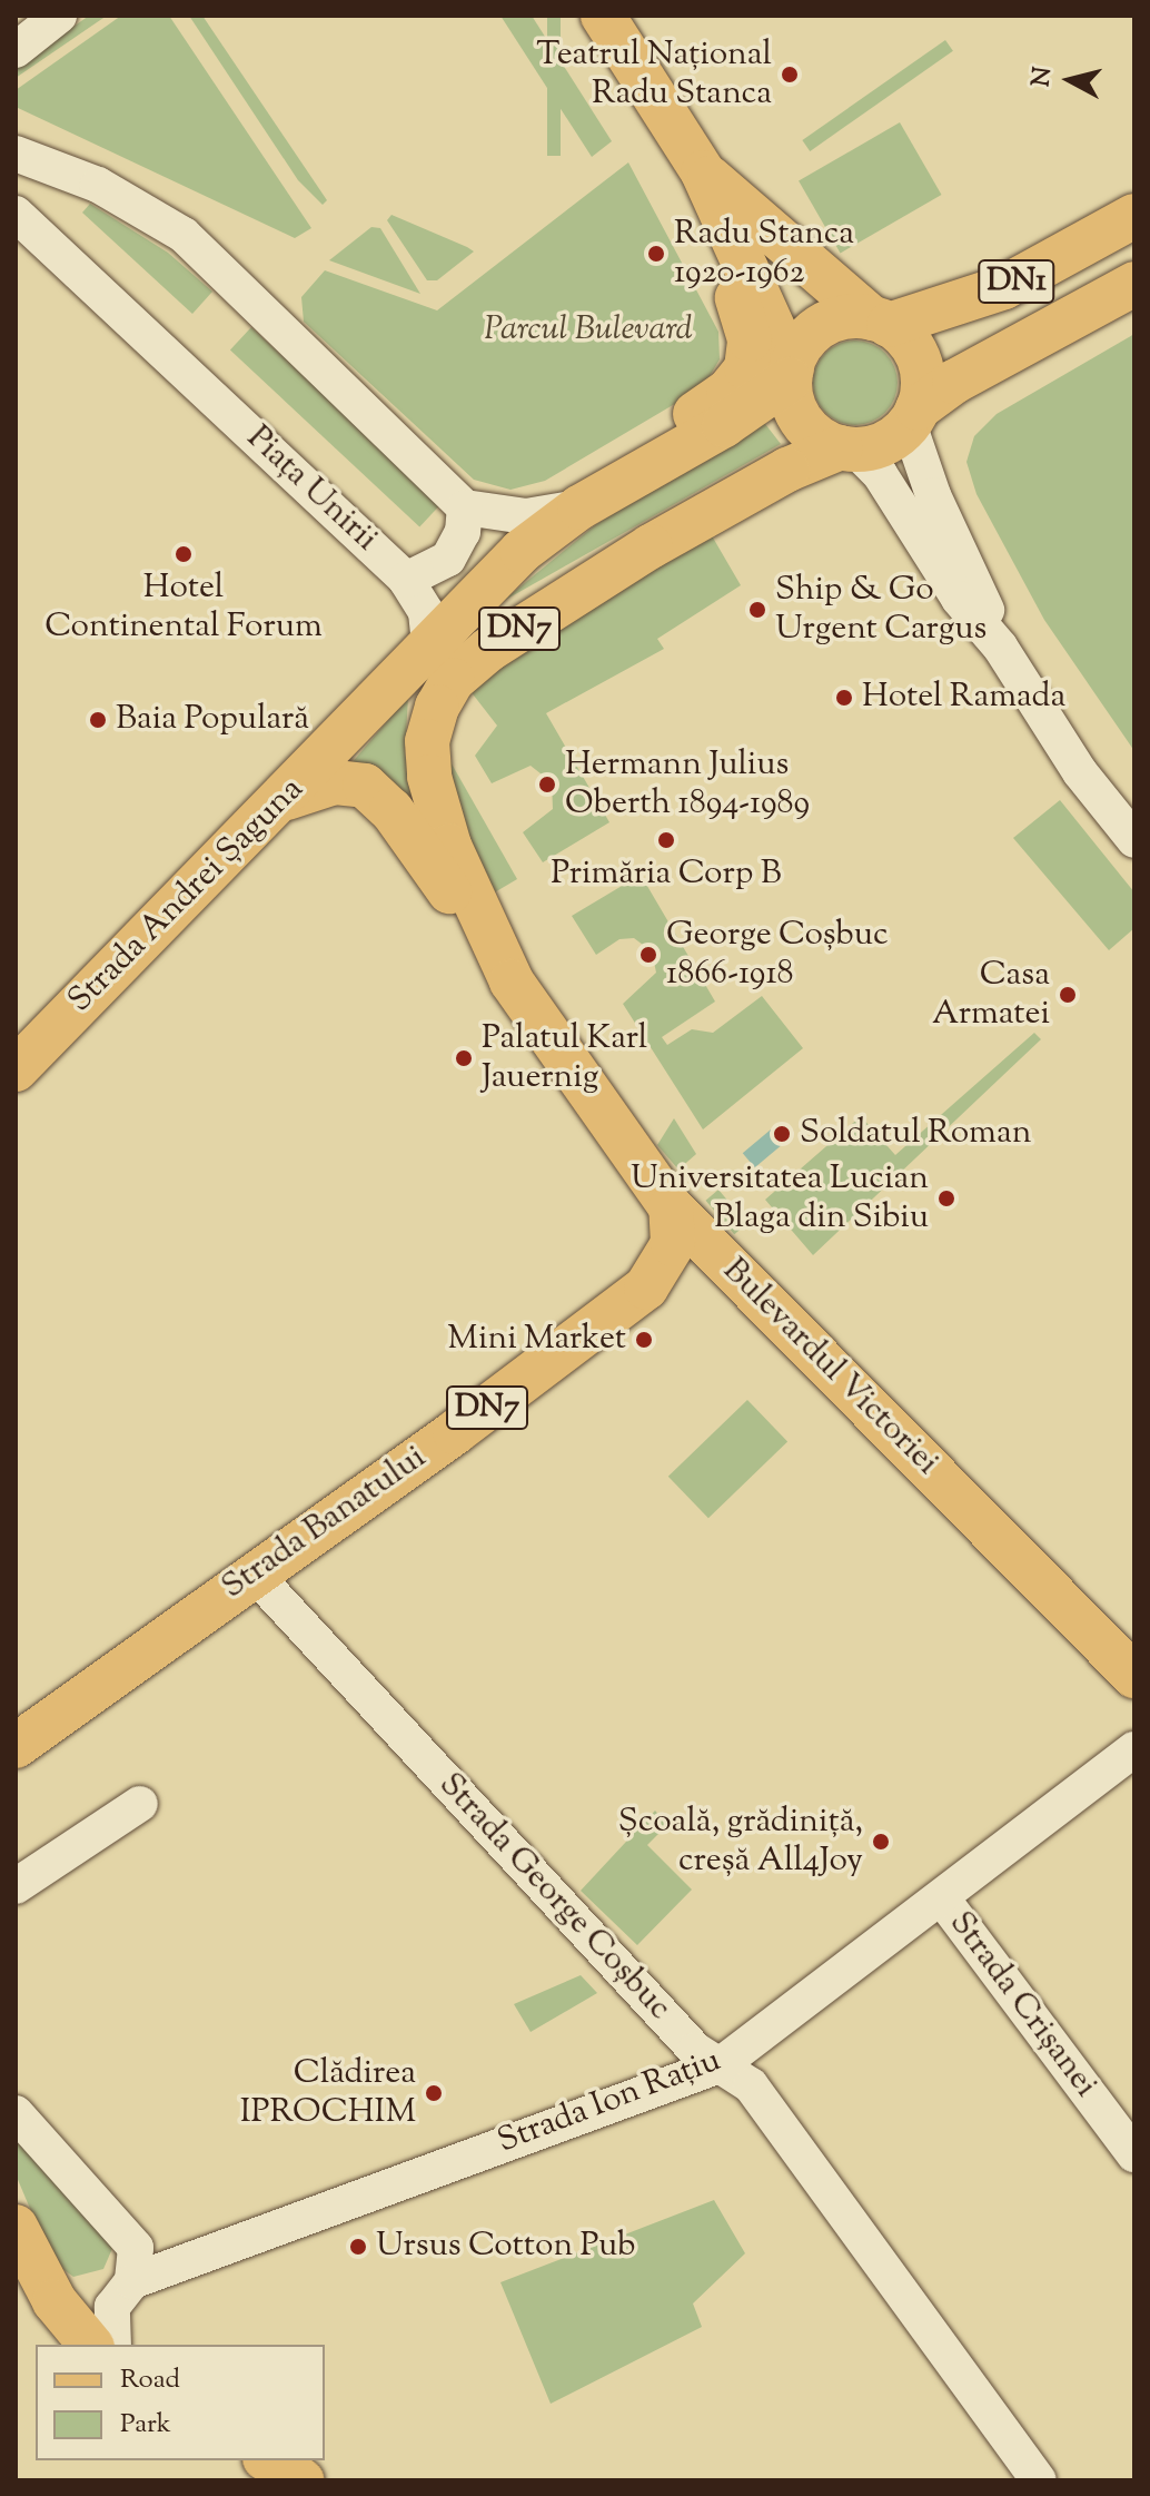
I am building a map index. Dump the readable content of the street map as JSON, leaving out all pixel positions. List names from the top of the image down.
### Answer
{
  "streets": {
    "main road": [
      "DN1",
      "DN7",
      "Strada Andrei Șaguna",
      "Bulevardul Victoriei",
      "Strada Banatului"
    ],
    "street": [
      "Piața Unirii",
      "Strada George Coșbuc",
      "Strada Crișanei",
      "Strada Ion Rațiu"
    ]
  },
  "crossings": [
    ["DN1", "DN7"],
    ["DN1", "Bulevardul Victoriei"],
    ["Piața Unirii", "DN7"],
    ["Piața Unirii", "Strada Andrei Șaguna"],
    ["DN7", "Strada Andrei Șaguna"],
    ["DN7", "Bulevardul Victoriei"],
    ["Strada Andrei Șaguna", "Bulevardul Victoriei"],
    ["Bulevardul Victoriei", "Strada Banatului"],
    ["Strada Banatului", "Strada George Coșbuc"],
    ["Strada George Coșbuc", "Strada Ion Rațiu"],
    ["Strada Crișanei", "Strada Ion Rațiu"]
  ],
  "parks": ["Parcul Bulevard"],
  "places": [
    "Teatrul Național Radu Stanca",
    "Radu Stanca 1920-1962",
    "Hotel Continental Forum",
    "Ship & Go Urgent Cargus",
    "Hotel Ramada",
    "Baia Populară",
    "Hermann Julius Oberth 1894-1989",
    "Primăria Corp B",
    "George Coșbuc 1866-1918",
    "Casa Armatei",
    "Palatul Karl Jauernig",
    "Soldatul Roman",
    "Universitatea Lucian Blaga din Sibiu",
    "Mini Market",
    "Școală, grădiniță, creșă All4Joy",
    "Clădirea IPROCHIM",
    "Ursus Cotton Pub"
  ],
  "legend": ["Road", "Park"],
  "north": "left"
}
